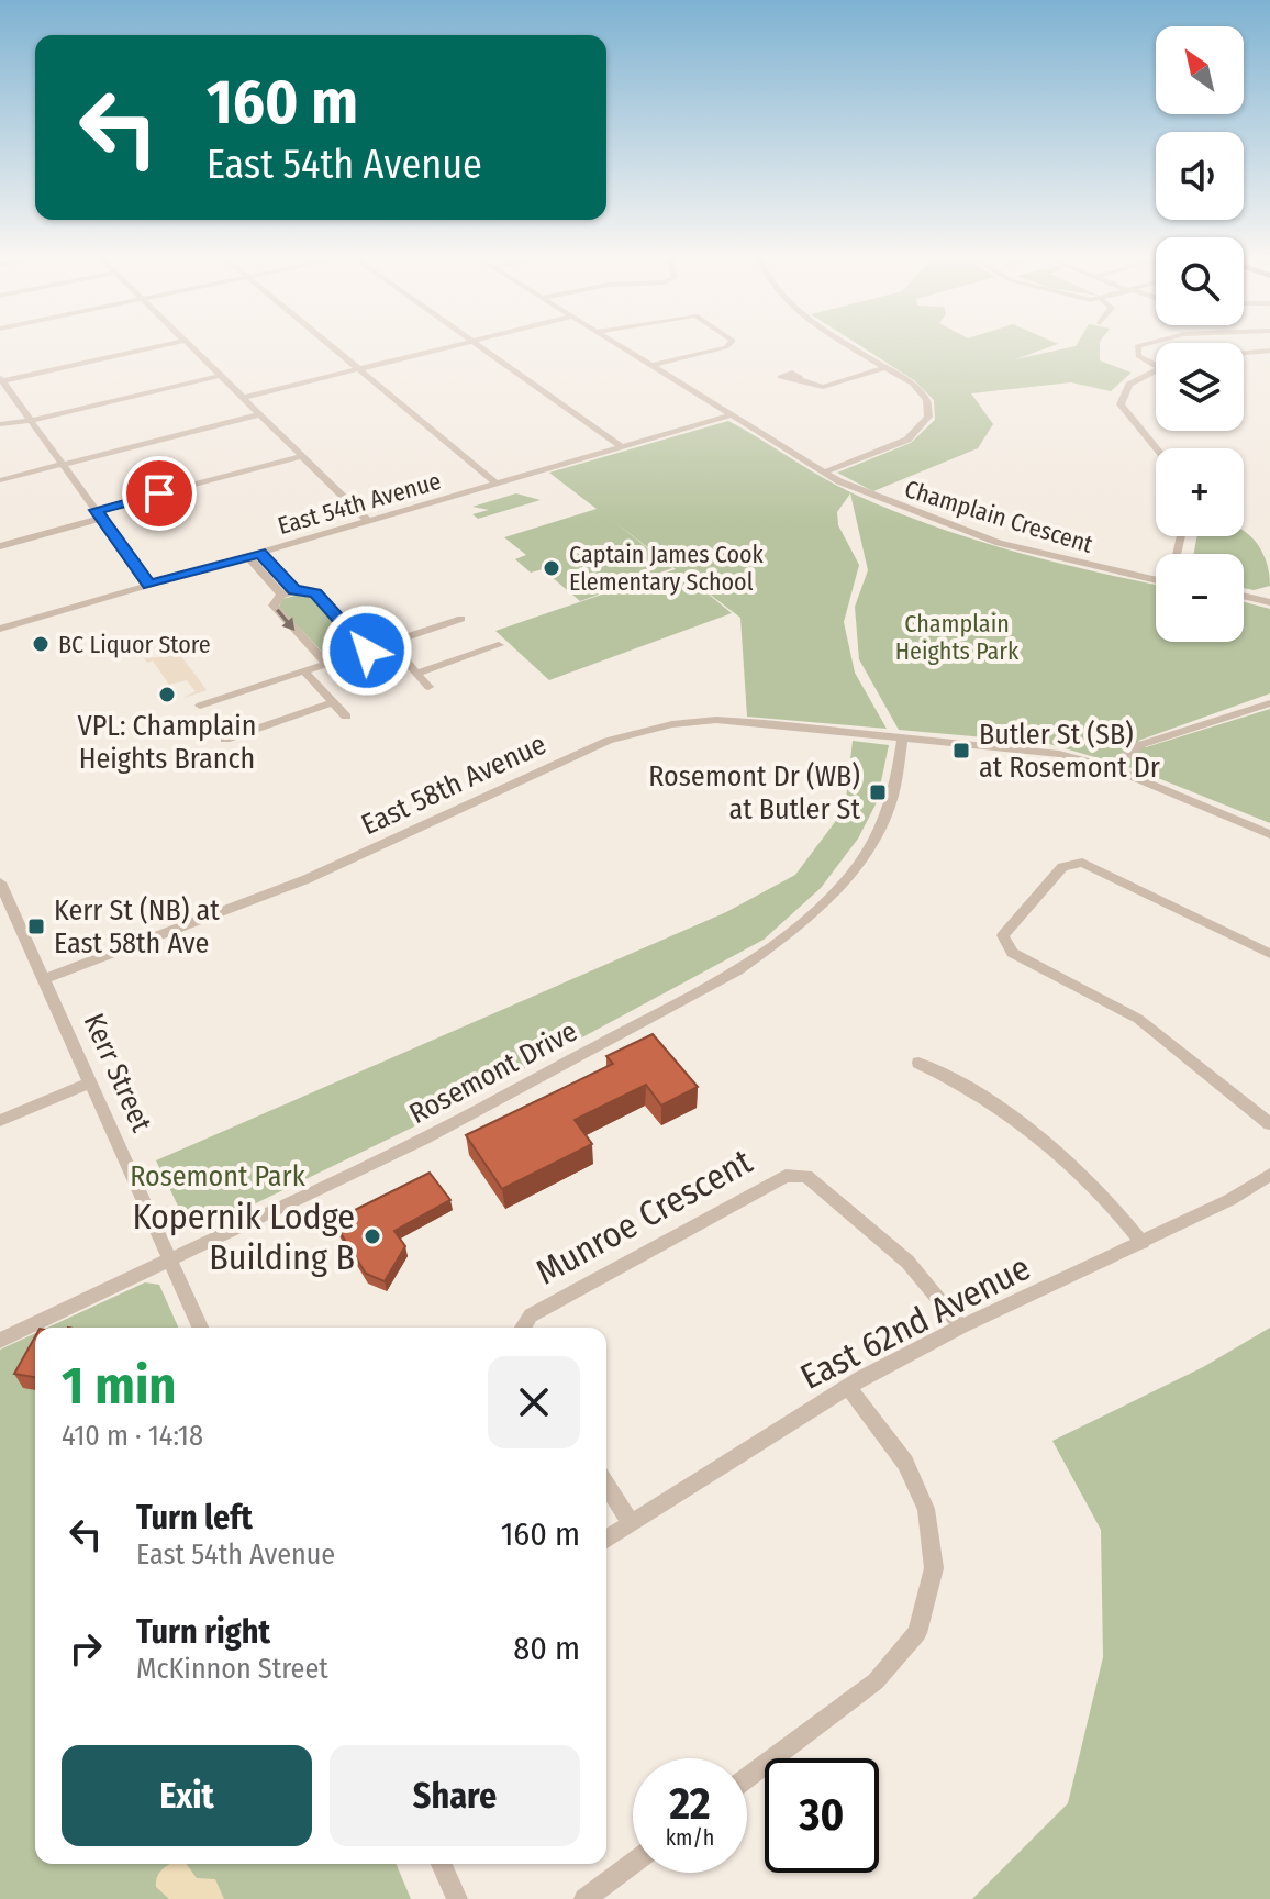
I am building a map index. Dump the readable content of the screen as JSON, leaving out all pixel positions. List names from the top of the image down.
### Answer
{
  "streets": {
    "street": [
      "East 54th Avenue",
      "Champlain Crescent",
      "East 58th Avenue",
      "Kerr Street",
      "Rosemont Drive",
      "Munroe Crescent",
      "East 62nd Avenue"
    ]
  },
  "crossings": [
    ["East 54th Avenue", "Champlain Crescent"],
    ["East 58th Avenue", "Kerr Street"],
    ["East 58th Avenue", "Rosemont Drive"],
    ["Kerr Street", "Rosemont Drive"],
    ["Munroe Crescent", "East 62nd Avenue"]
  ],
  "parks": ["Champlain Heights Park", "Rosemont Park"],
  "places": {
    "other": [
      "Captain James Cook Elementary School",
      "BC Liquor Store",
      "VPL: Champlain Heights Branch",
      "Kopernik Lodge Building B"
    ],
    "transit": ["Butler St (SB) at Rosemont Dr", "Rosemont Dr (WB) at Butler St", "Kerr St (NB) at East 58th Ave"]
  },
  "north": "top left",
  "page": {
    "map_buttons": ["+", "−"],
    "turn": ["160 m", "East 54th Avenue"],
    "heading": ["1 min", "410 m · 14:18"],
    "list": [
      {
        "name": "Turn left",
        "note": "East 54th Avenue",
        "value": "160 m"
      },
      {
        "name": "Turn right",
        "note": "McKinnon Street",
        "value": "80 m"
      }
    ],
    "buttons": ["Exit", "Share"],
    "speed": "22 km/h",
    "limit": "30"
  }
}
